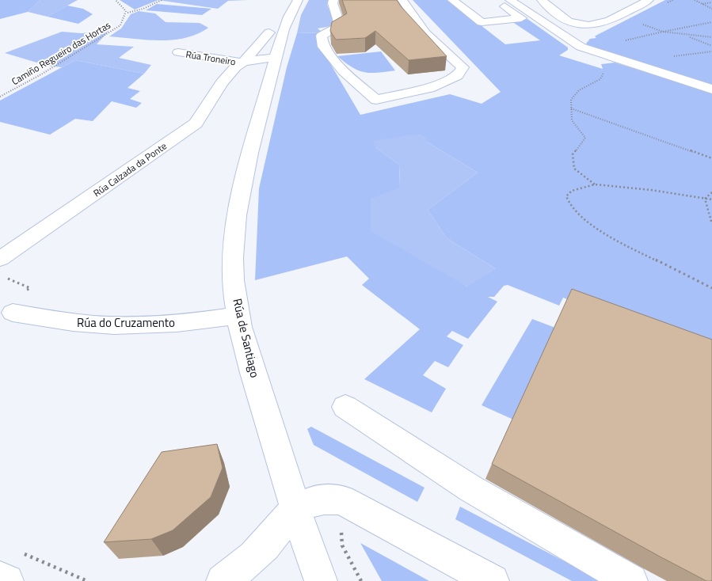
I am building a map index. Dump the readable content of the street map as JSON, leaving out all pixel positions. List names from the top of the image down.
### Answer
{
  "streets": {
    "street": [
      "Rúa Troneiro",
      "Rúa Calzada da Ponte",
      "Rúa do Cruzamento",
      "Rúa de Santiago"
    ],
    "path": ["Camiño Regueiro das Hortas"]
  },
  "crossings": [
    ["Rúa Troneiro", "Rúa Calzada da Ponte"],
    ["Rúa do Cruzamento", "Rúa de Santiago"]
  ]
}
